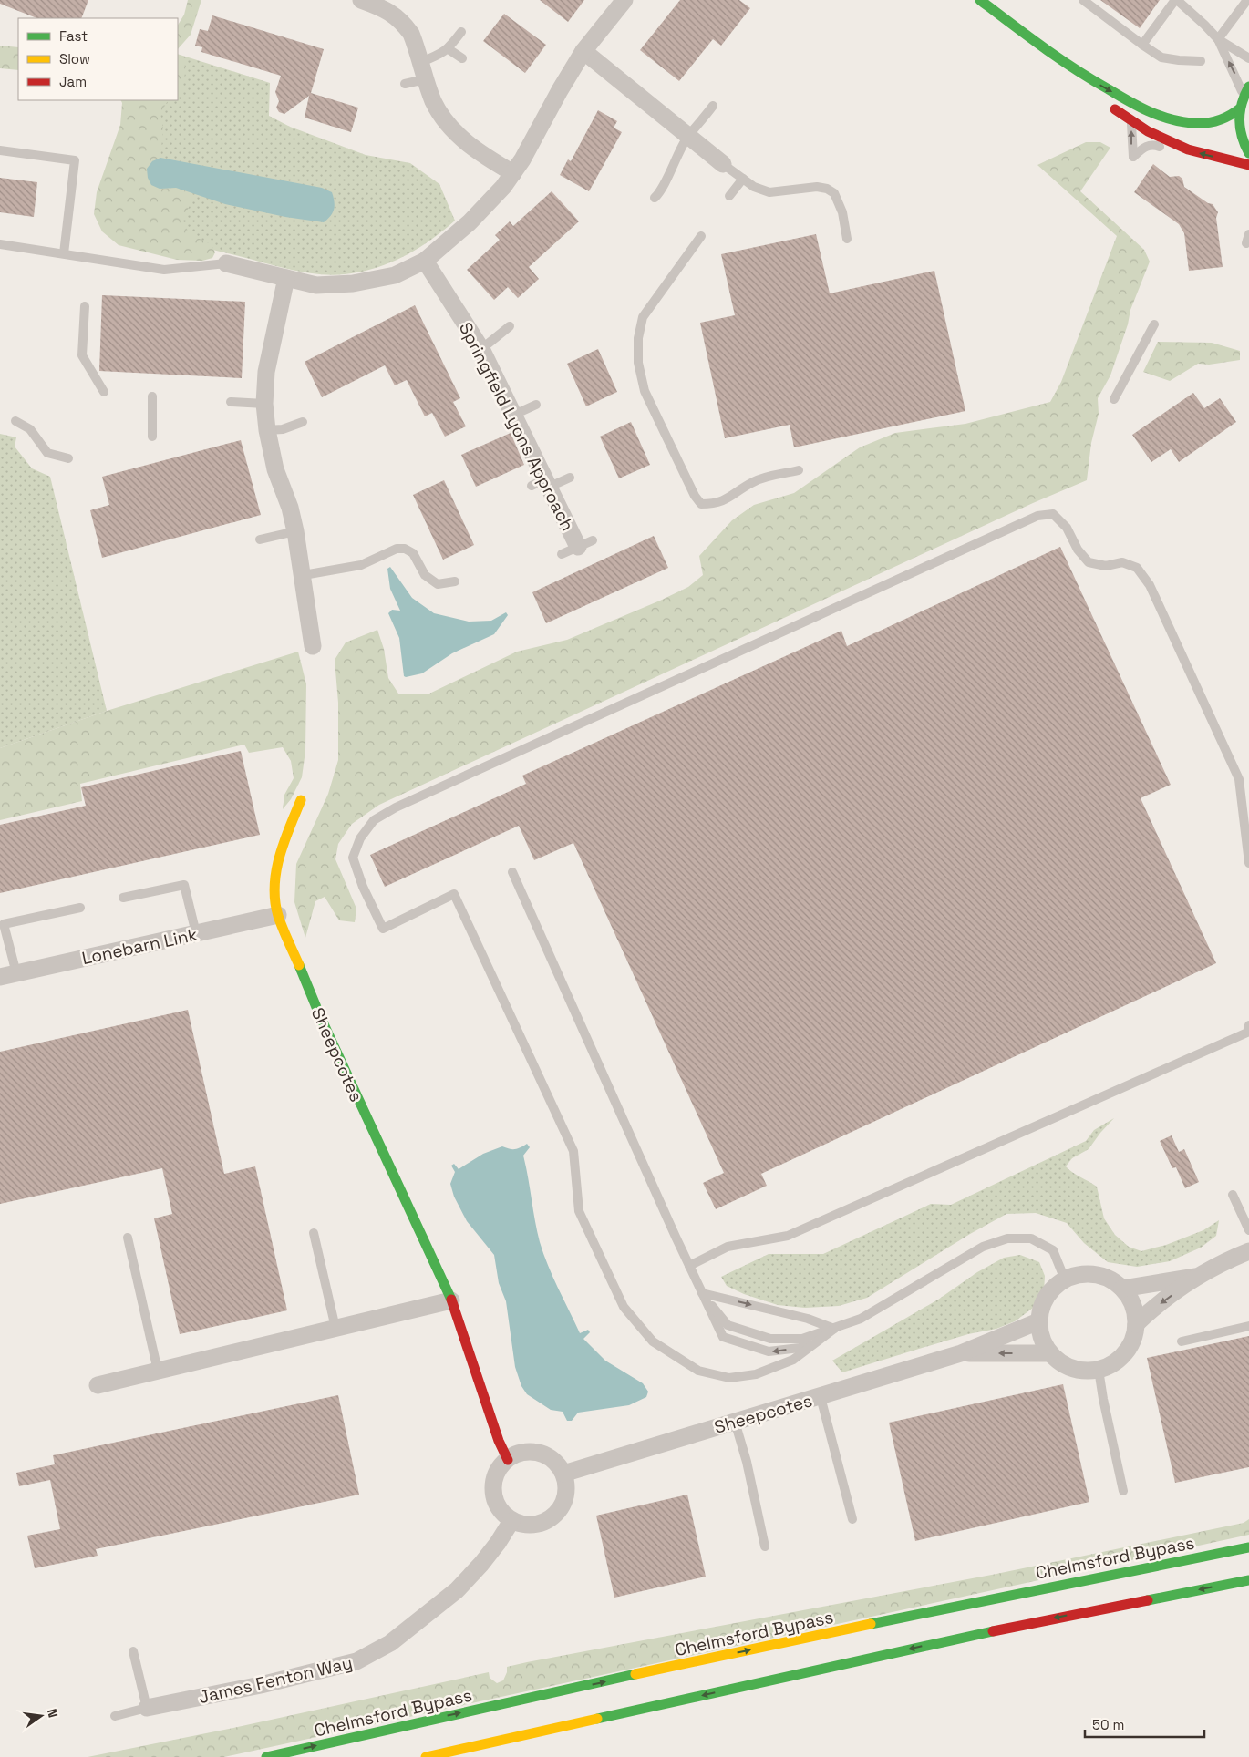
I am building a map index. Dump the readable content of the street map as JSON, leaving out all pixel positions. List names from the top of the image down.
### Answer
{
  "streets": {
    "main road": ["Sheepcotes", "Chelmsford Bypass"],
    "street": ["Springfield Lyons Approach", "Lonebarn Link", "James Fenton Way"]
  },
  "crossings": [
    ["Lonebarn Link", "Sheepcotes"],
    ["Sheepcotes", "James Fenton Way"]
  ],
  "legend": ["Fast", "Slow", "Jam"],
  "scale_bar": "50 m",
  "north": "right"
}
